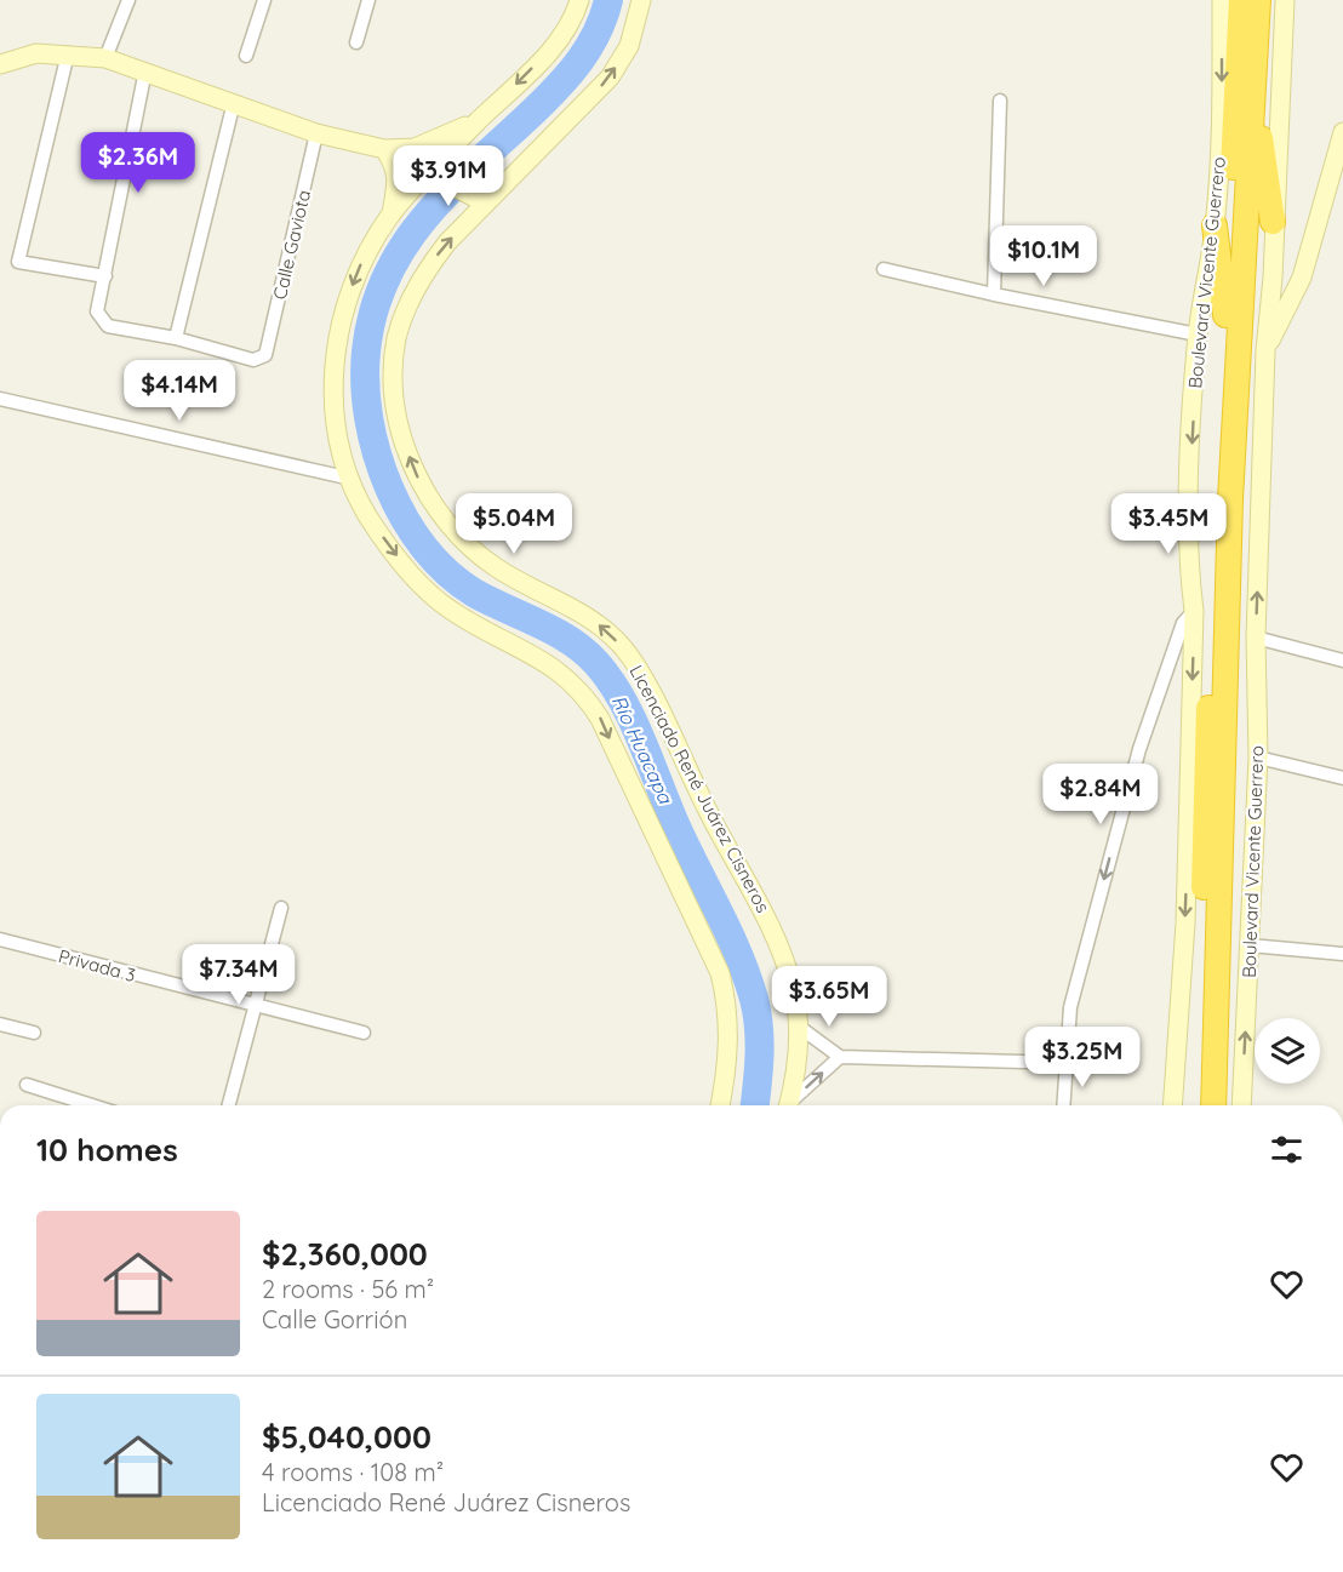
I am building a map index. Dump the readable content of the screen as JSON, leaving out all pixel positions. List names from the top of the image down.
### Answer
{
  "streets": {
    "highway": ["Boulevard Vicente Guerrero"],
    "main road": ["Licenciado René Juárez Cisneros"],
    "street": ["Calle Gaviota", "Privada 3"]
  },
  "one_way": ["Licenciado René Juárez Cisneros"],
  "water": ["Río Huacapa"],
  "page": {
    "price": [
      "$2.36M",
      "$3.91M",
      "$10.1M",
      "$4.14M",
      "$5.04M",
      "$3.45M",
      "$2.84M",
      "$7.34M",
      "$3.65M",
      "$3.25M"
    ],
    "heading": "10 homes",
    "list": [
      {
        "name": "$2,360,000",
        "note": "2 rooms · 56 m² · Calle Gorrión"
      },
      {
        "name": "$5,040,000",
        "note": "4 rooms · 108 m² · Licenciado René Juárez Cisneros"
      }
    ]
  }
}
